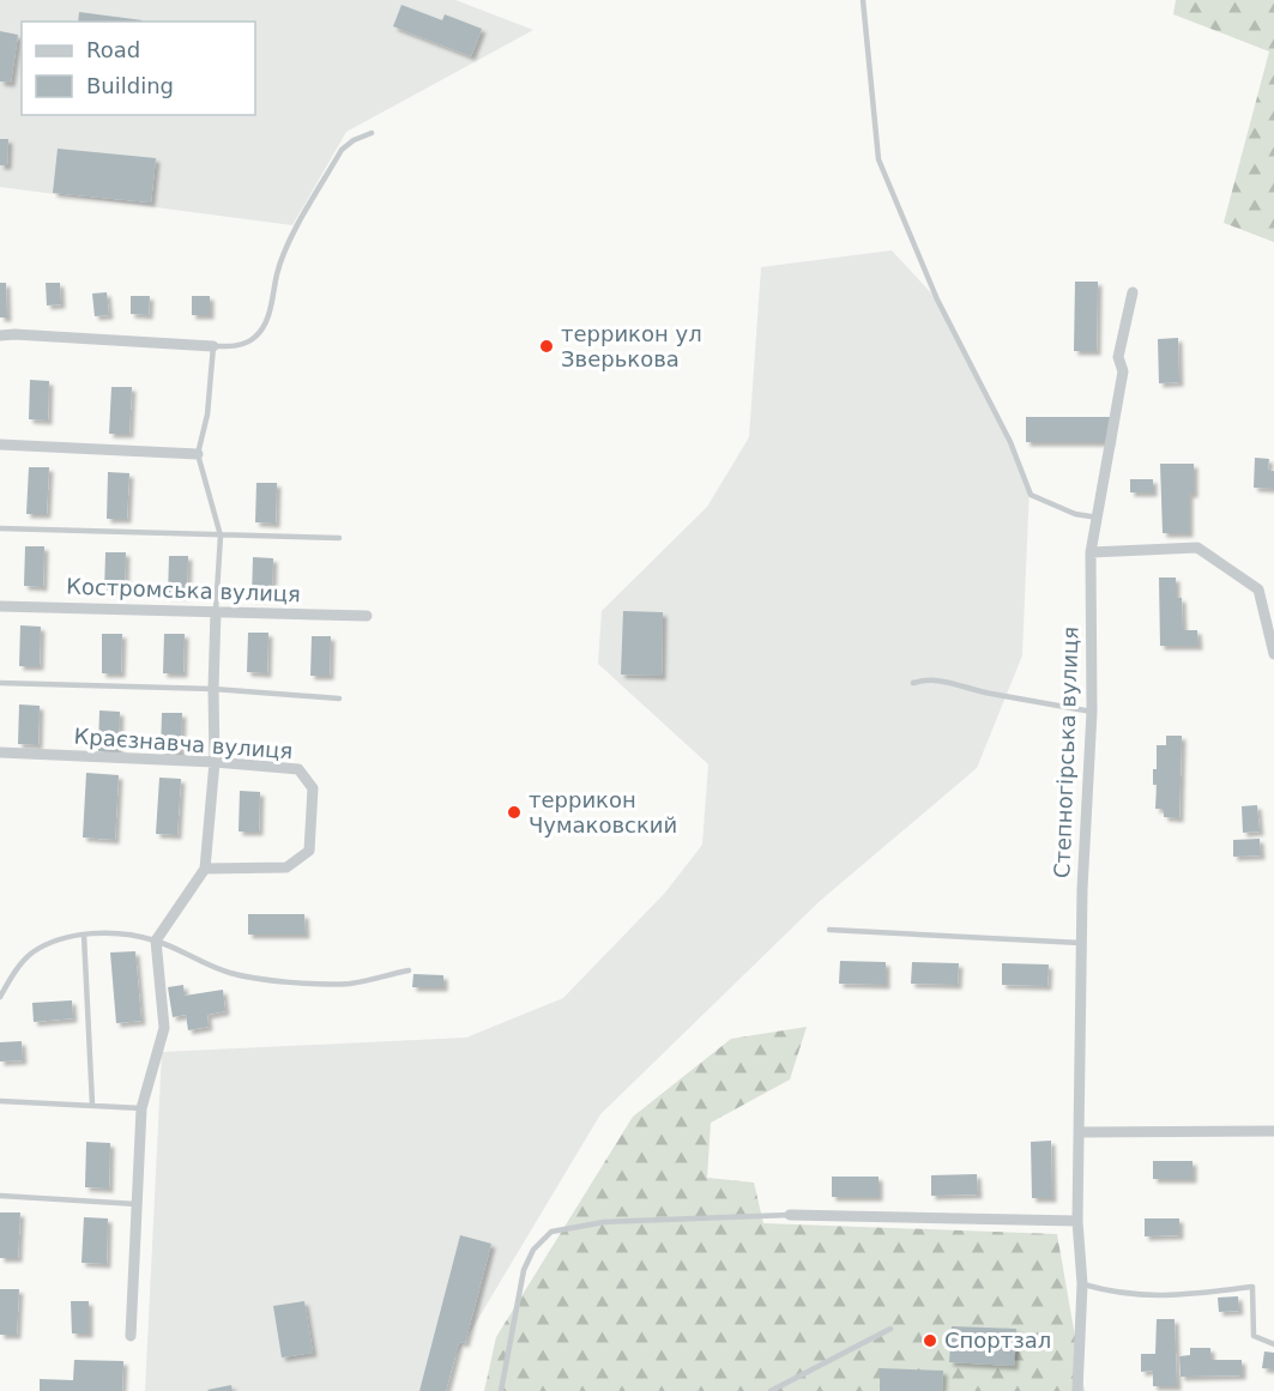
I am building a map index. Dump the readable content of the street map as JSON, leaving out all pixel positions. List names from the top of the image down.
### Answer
{
  "streets": {
    "street": ["Костромська вулиця", "Краєзнавча вулиця", "Степногірська вулиця"]
  },
  "places": ["террикон ул Зверькова", "террикон Чумаковский", "Спортзал"],
  "legend": ["Road", "Building"]
}
